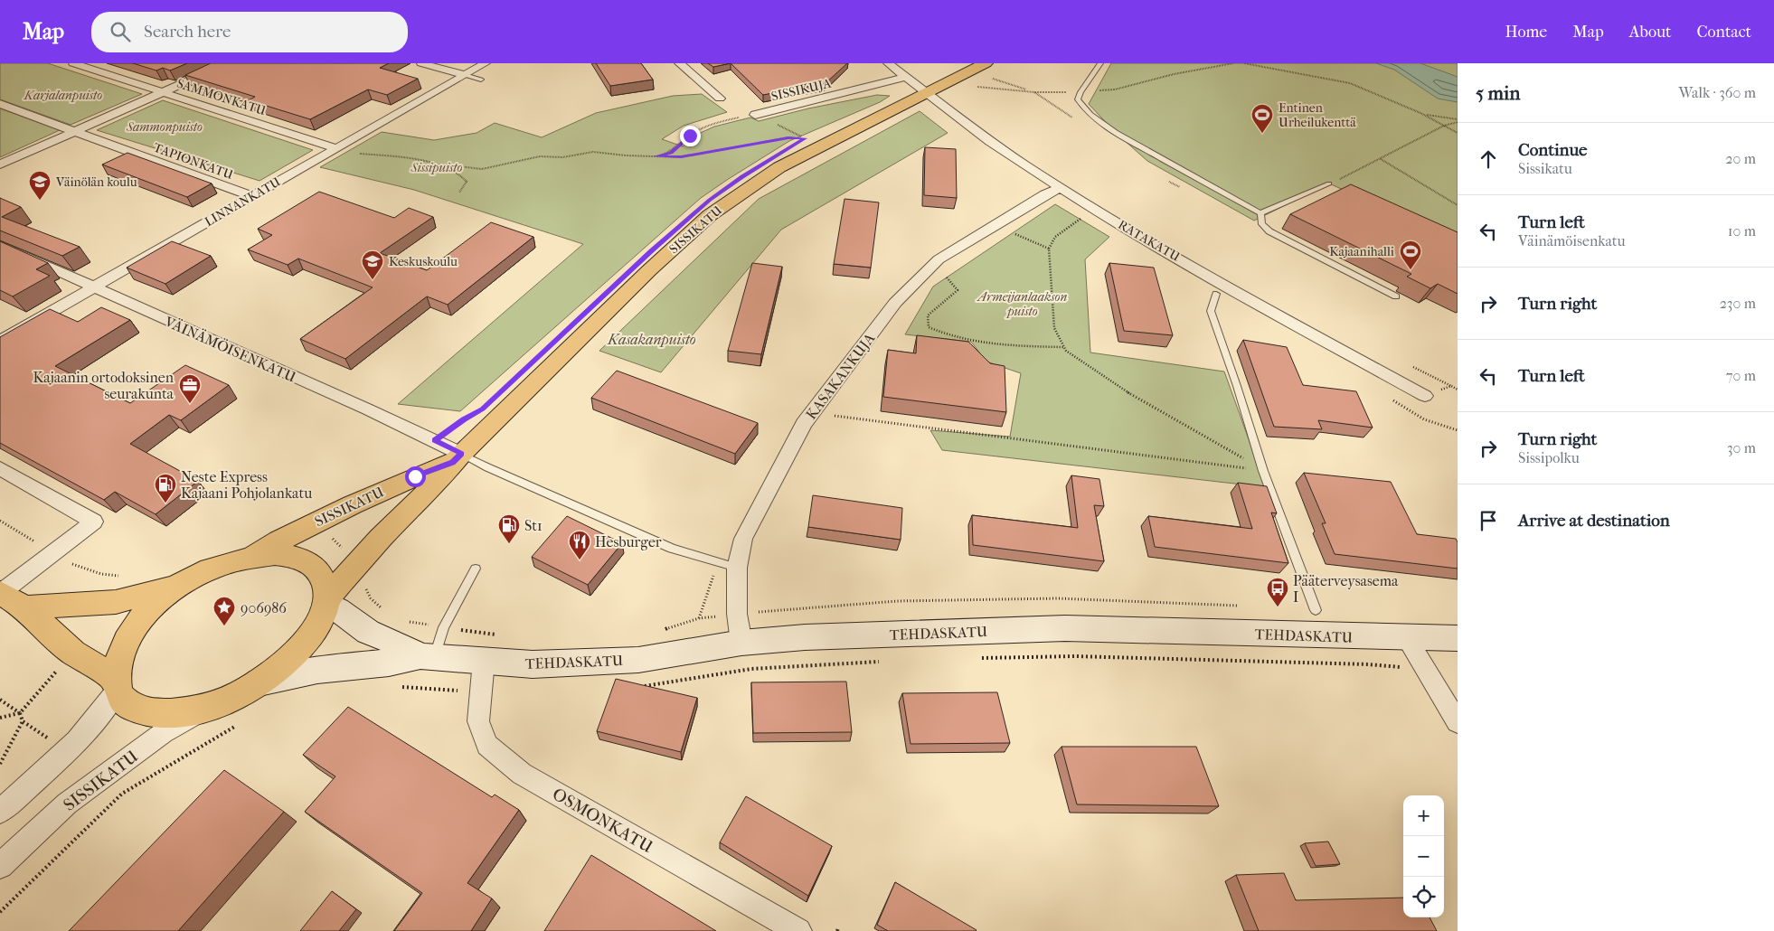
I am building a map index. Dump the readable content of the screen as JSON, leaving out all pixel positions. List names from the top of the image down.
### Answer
{
  "streets": {
    "main road": ["SISSIKATU"],
    "street": [
      "SISSIKUJA",
      "SAMMONKATU",
      "TAPIONKATU",
      "LINNANKATU",
      "RATAKATU",
      "VÄINÄMÖISENKATU",
      "KASAKANKUJA",
      "TEHDASKATU",
      "OSMONKATU"
    ]
  },
  "crossings": [
    ["SISSIKUJA", "RATAKATU"],
    ["SAMMONKATU", "LINNANKATU"],
    ["TAPIONKATU", "LINNANKATU"],
    ["LINNANKATU", "VÄINÄMÖISENKATU"],
    ["SISSIKATU", "RATAKATU"],
    ["SISSIKATU", "VÄINÄMÖISENKATU"],
    ["SISSIKATU", "TEHDASKATU"],
    ["RATAKATU", "KASAKANKUJA"],
    ["KASAKANKUJA", "TEHDASKATU"],
    ["TEHDASKATU", "OSMONKATU"]
  ],
  "parks": [
    "Karjalanpuisto",
    "Sammonpuisto",
    "Sissipuisto",
    "Armeijanlaakson puisto",
    "Kasakanpuisto"
  ],
  "places": {
    "sports": ["Entinen Urheilukenttä", "Kajaanihalli"],
    "school or university": ["Väinölän koulu", "Keskuskoulu"],
    "office": ["Kajaanin ortodoksinen seurakunta"],
    "fuel station": ["Neste Express Kajaani Pohjolankatu", "St1"],
    "restaurant": ["Hesburger"],
    "bus stop": ["Pääterveysasema I"],
    "place": ["906986"]
  },
  "page": {
    "header": "Map",
    "search": "Search here",
    "nav": [
      "Home",
      "Map",
      "About",
      "Contact"
    ],
    "heading": ["5 min", "Walk · 360 m"],
    "list": [
      ["Continue", "Sissikatu", "20 m"],
      ["Turn left", "Väinämöisenkatu", "10 m"],
      ["Turn right", "230 m"],
      ["Turn left", "70 m"],
      ["Turn right", "Sissipolku", "30 m"],
      "Arrive at destination"
    ],
    "map_buttons": ["+", "−"]
  }
}
